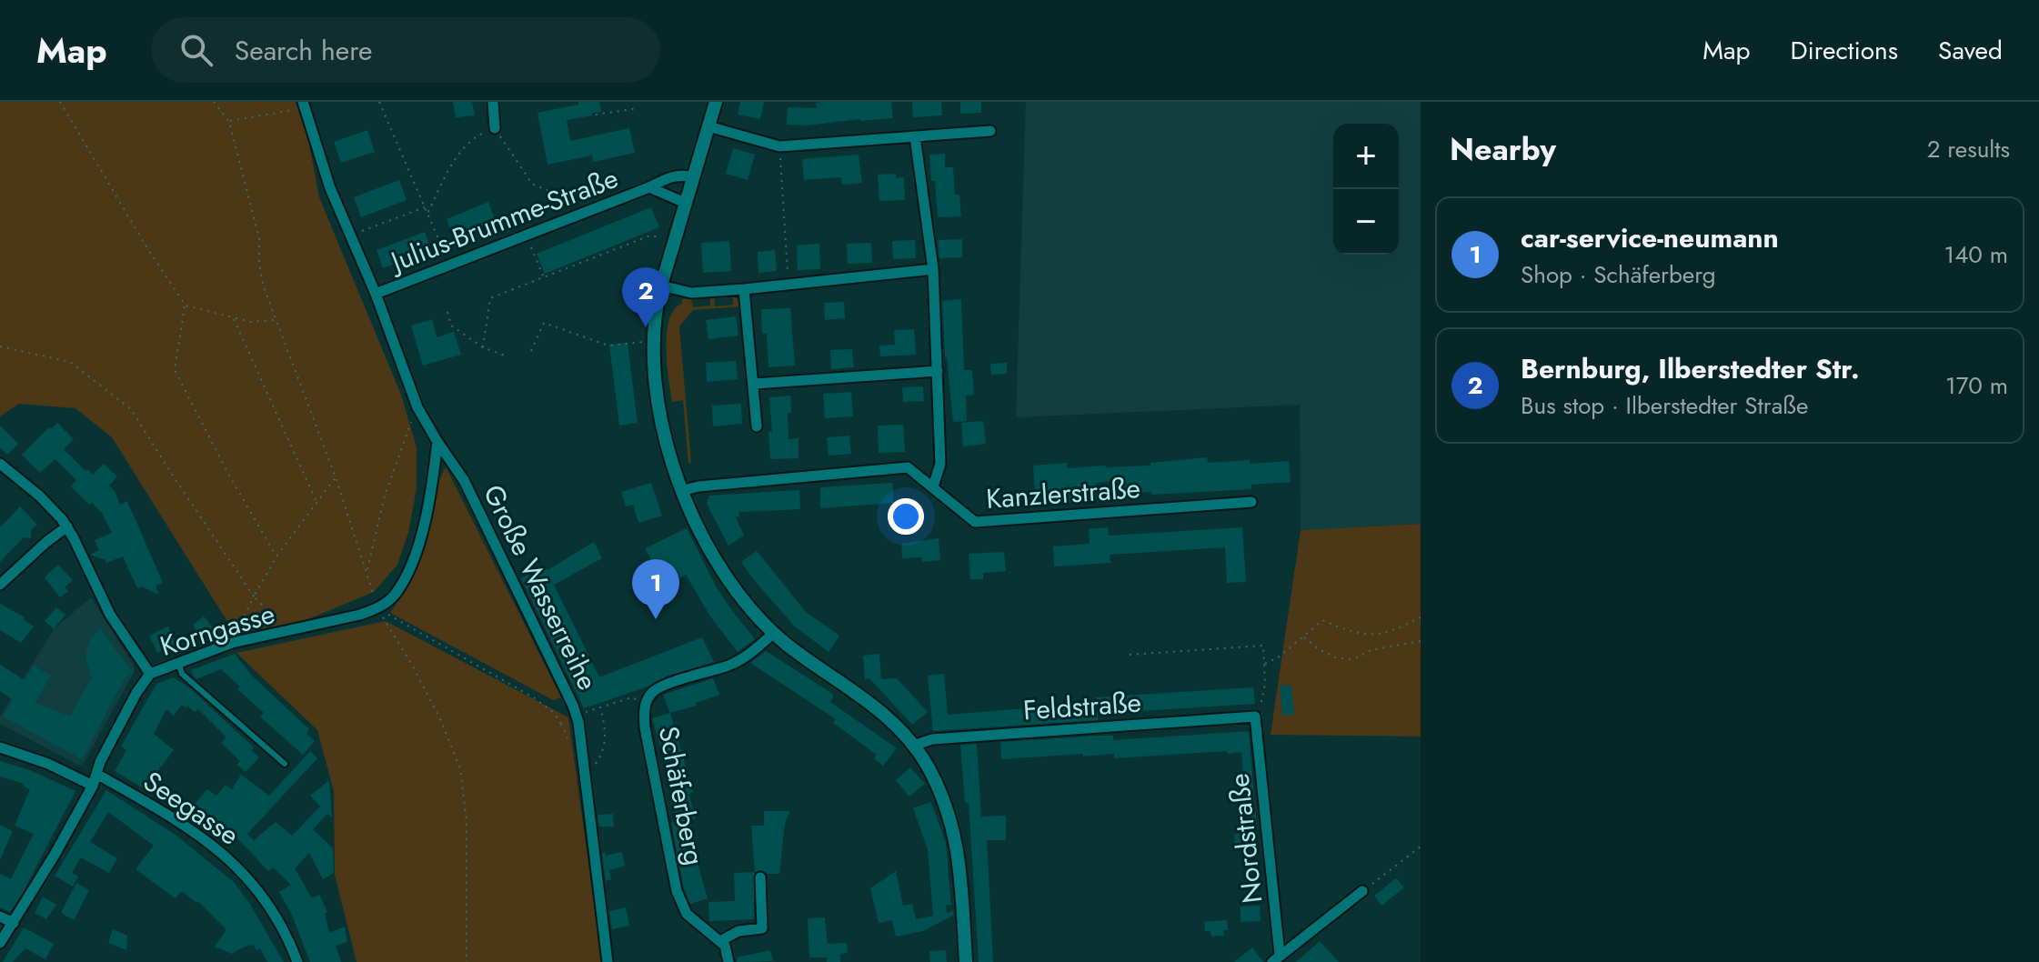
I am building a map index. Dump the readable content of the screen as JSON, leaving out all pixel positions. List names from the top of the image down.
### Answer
{
  "streets": {
    "street": [
      "Julius-Brumme-Straße",
      "Kanzlerstraße",
      "Große Wasserreihe",
      "Korngasse",
      "Feldstraße",
      "Schäferberg",
      "Seegasse",
      "Nordstraße"
    ]
  },
  "crossings": [
    ["Julius-Brumme-Straße", "Große Wasserreihe"],
    ["Korngasse", "Seegasse"],
    ["Feldstraße", "Nordstraße"]
  ],
  "page": {
    "header": "Map",
    "search": "Search here",
    "nav": ["Map", "Directions", "Saved"],
    "heading": ["Nearby", "2 results"],
    "map_buttons": ["+", "−"],
    "list": [
      {
        "mark": "1",
        "name": "car-service-neumann",
        "note": "Shop · Schäferberg",
        "value": "140 m"
      },
      {
        "mark": "2",
        "name": "Bernburg, Ilberstedter Str.",
        "note": "Bus stop · Ilberstedter Straße",
        "value": "170 m"
      }
    ],
    "pins": ["2", "1"]
  }
}
